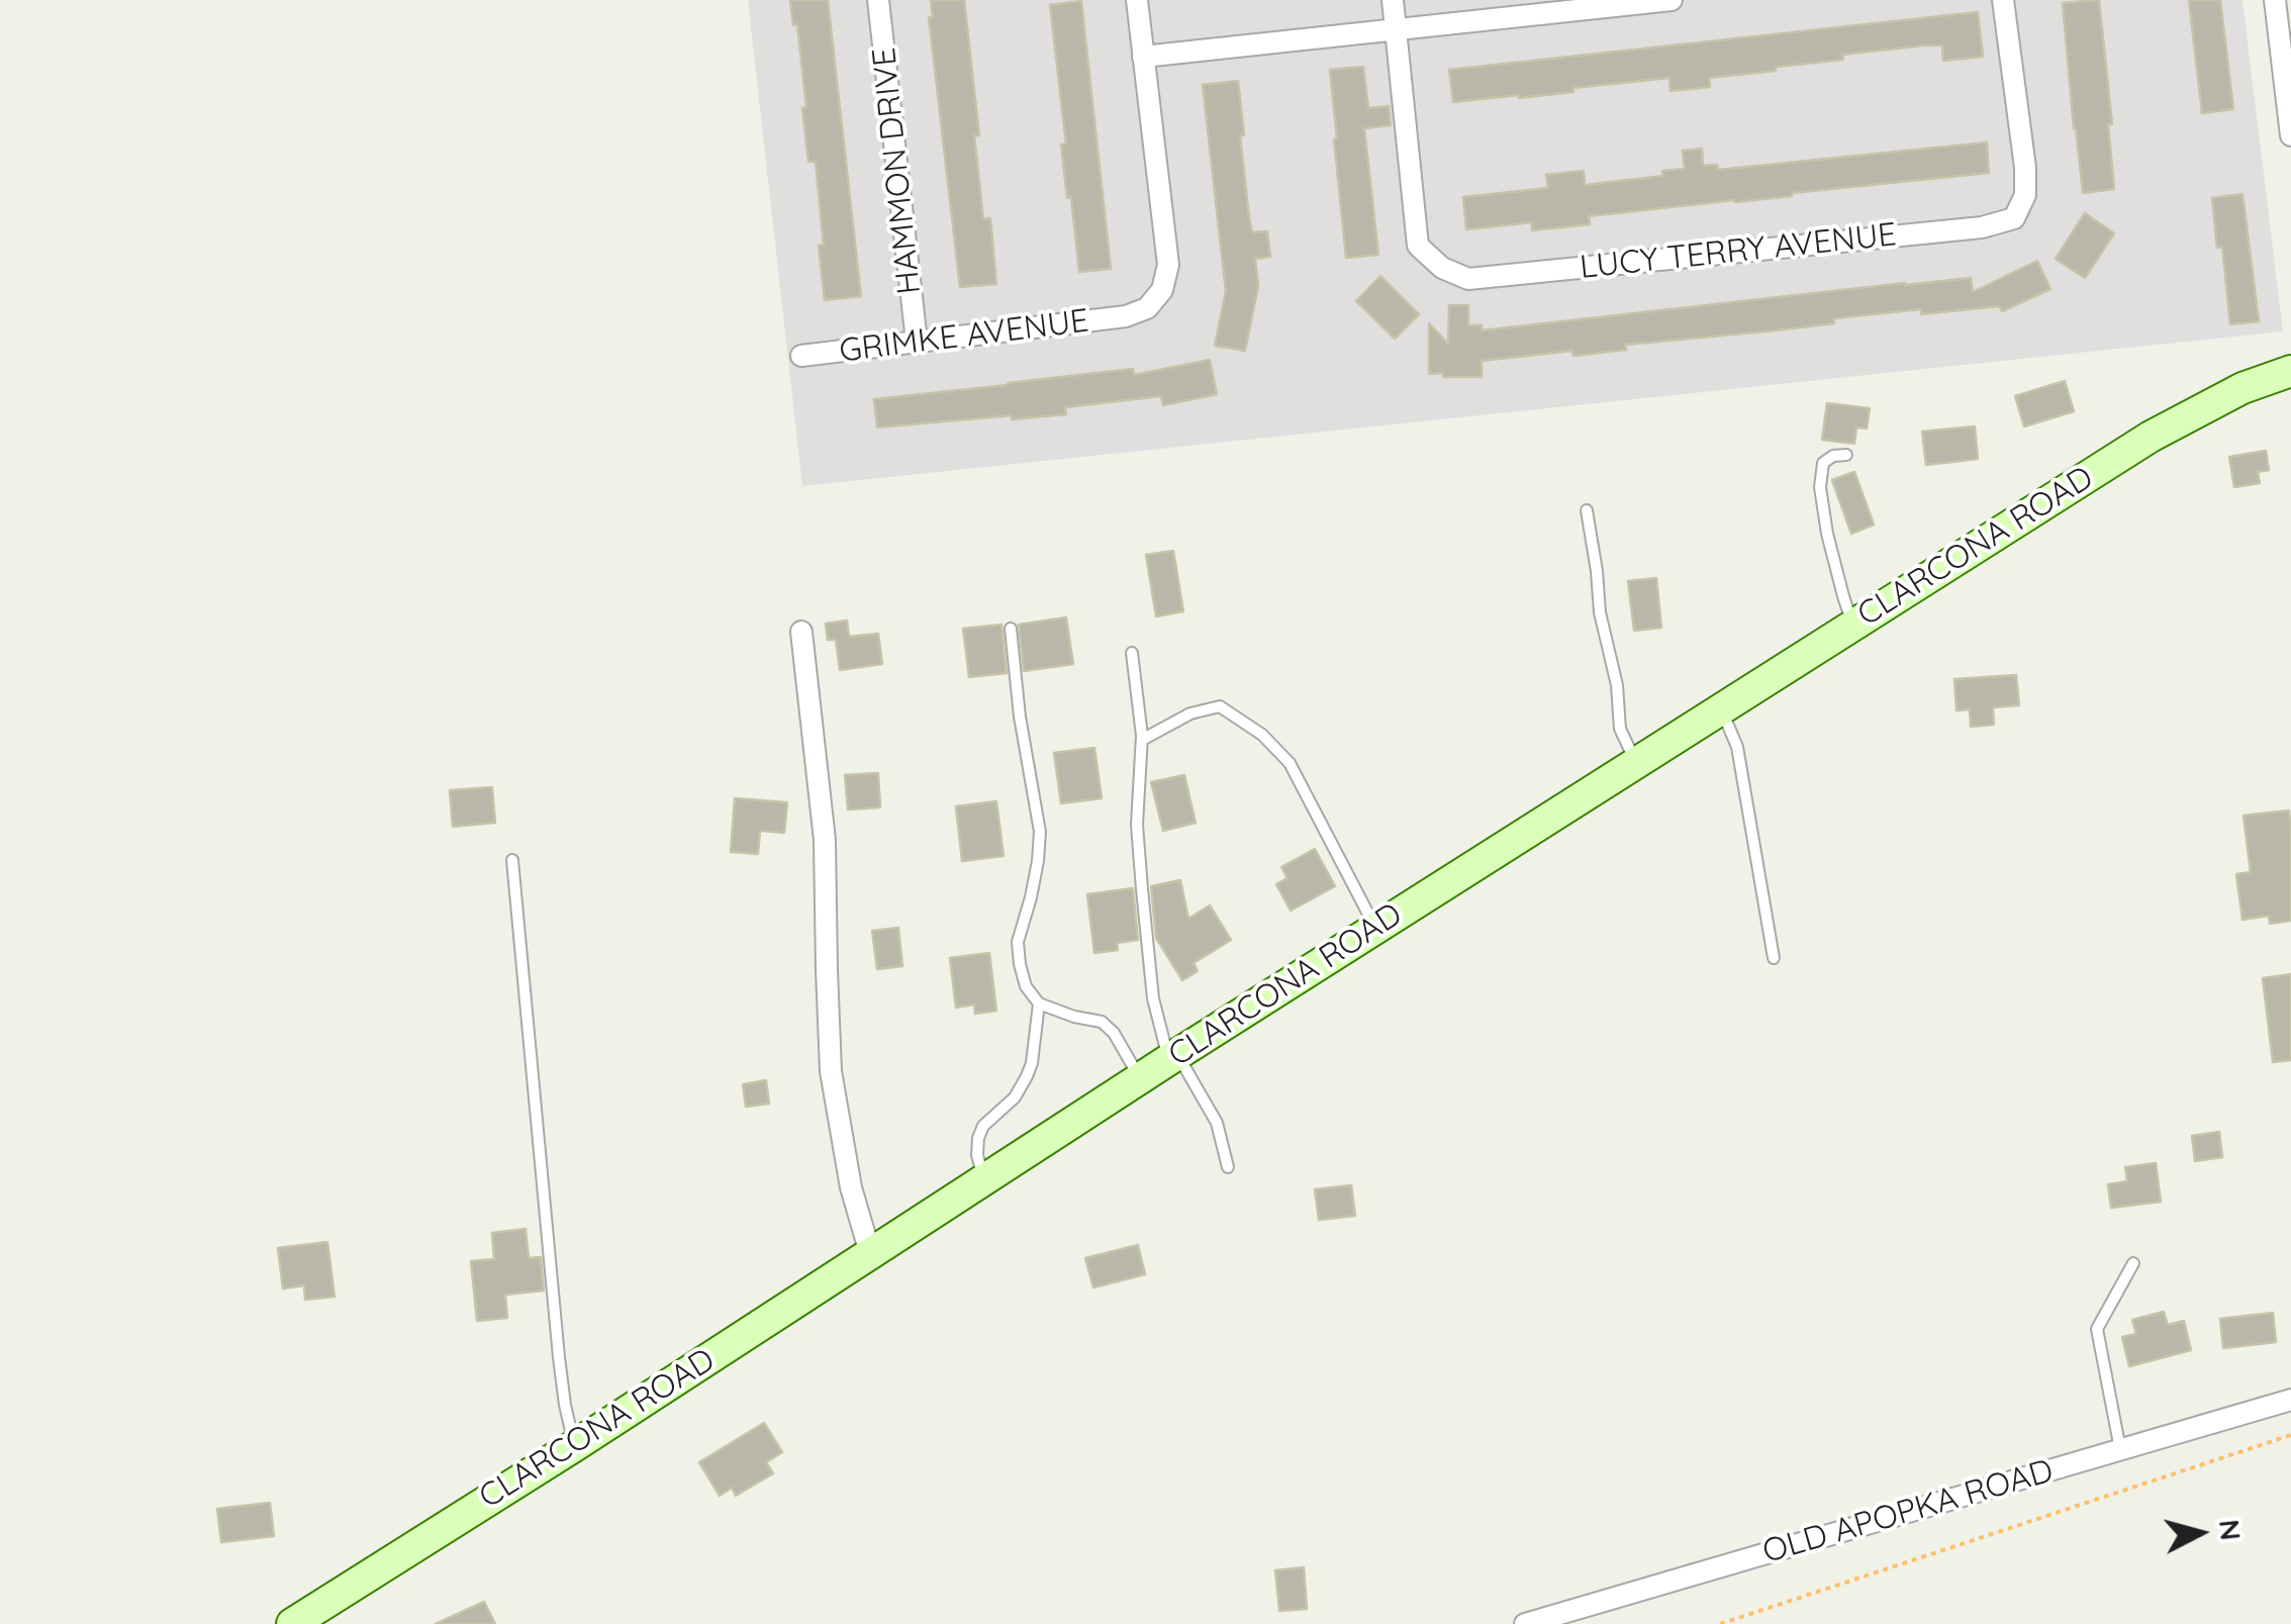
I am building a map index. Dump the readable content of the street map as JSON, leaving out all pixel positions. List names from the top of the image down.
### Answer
{
  "streets": {
    "main road": ["CLARCONA ROAD"],
    "street": [
      "HAMMON DRIVE",
      "LUCY TERRY AVENUE",
      "GRIMKE AVENUE",
      "OLD APOPKA ROAD"
    ]
  },
  "crossings": [
    ["HAMMON DRIVE", "GRIMKE AVENUE"]
  ],
  "north": "right"
}
